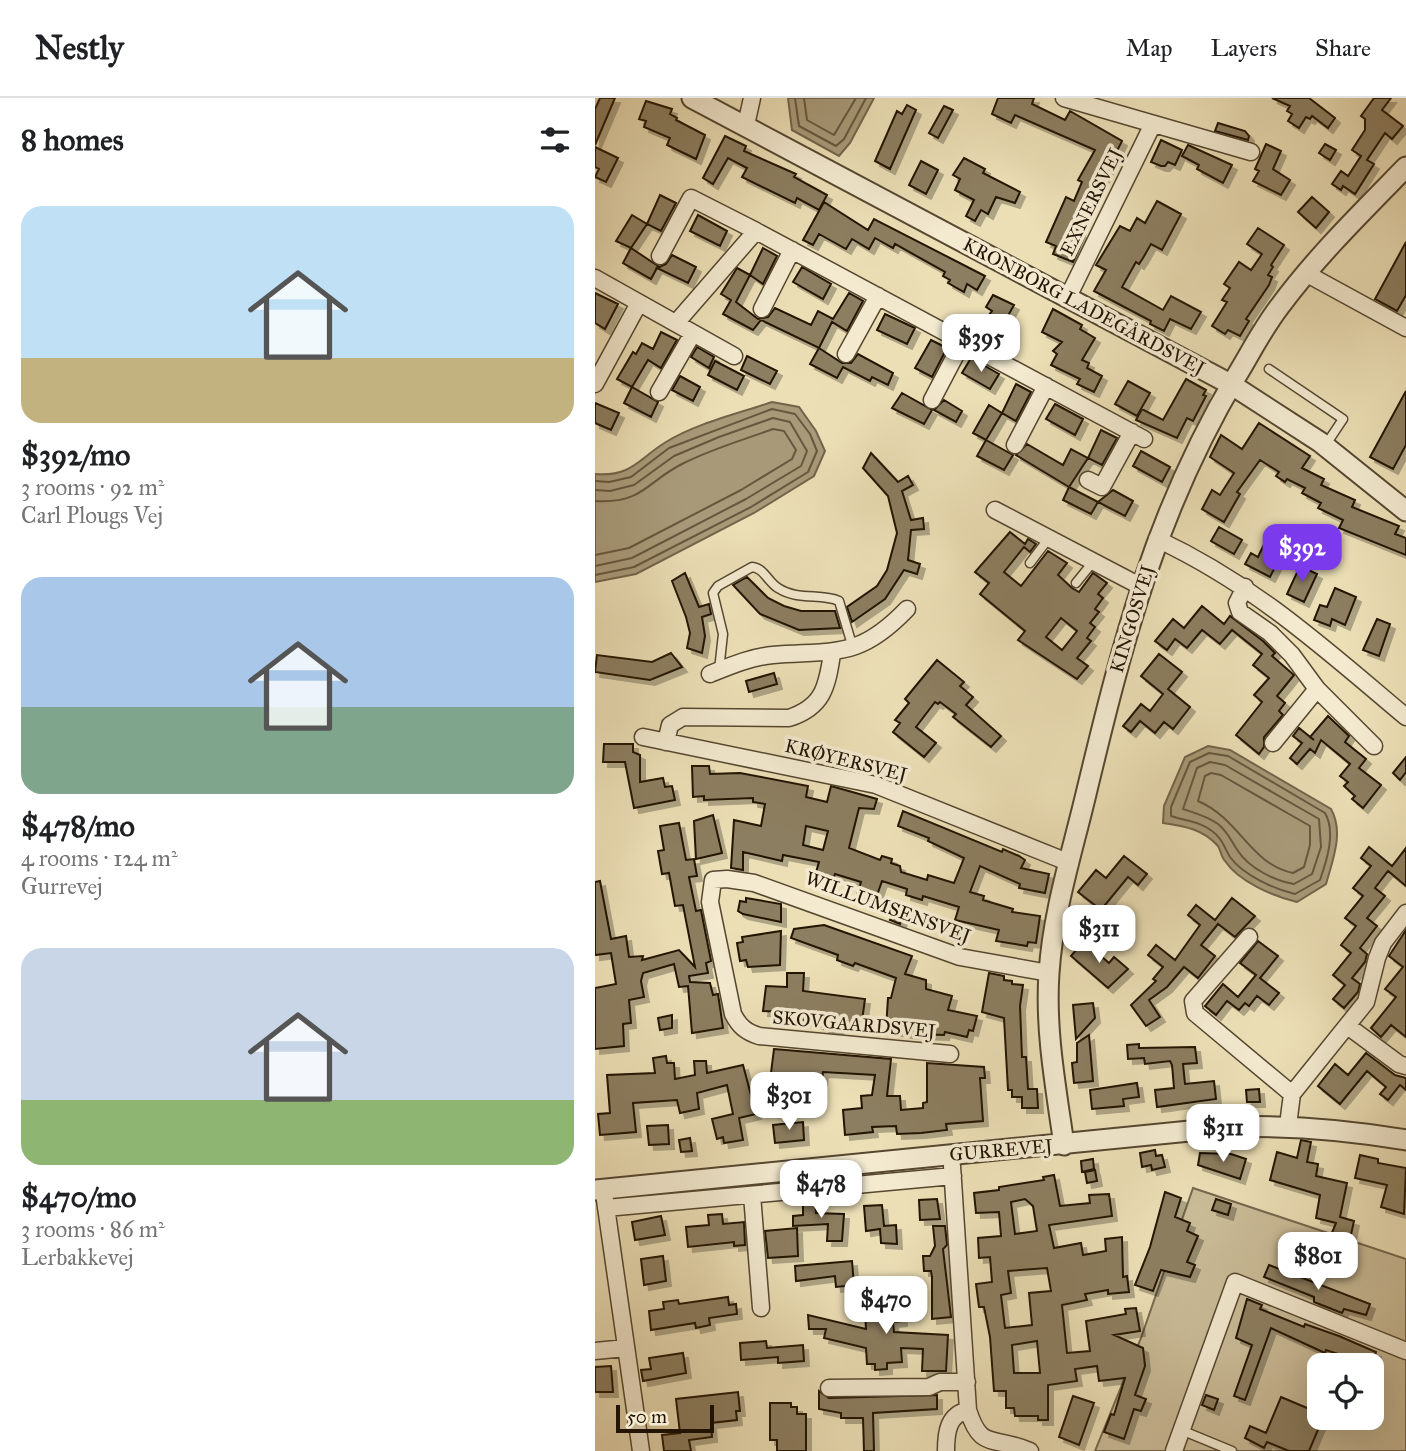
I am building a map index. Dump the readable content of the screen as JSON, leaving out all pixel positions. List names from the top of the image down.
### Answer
{
  "streets": {
    "street": [
      "EXNERSVEJ",
      "KRONBORG LADEGÅRDSVEJ",
      "KINGOSVEJ",
      "KRØYERSVEJ",
      "WILLUMSENSVEJ",
      "SKOVGAARDSVEJ",
      "GURREVEJ"
    ]
  },
  "crossings": [
    ["EXNERSVEJ", "KRONBORG LADEGÅRDSVEJ"],
    ["KRONBORG LADEGÅRDSVEJ", "KINGOSVEJ"],
    ["KINGOSVEJ", "KRØYERSVEJ"],
    ["KINGOSVEJ", "WILLUMSENSVEJ"],
    ["KINGOSVEJ", "GURREVEJ"],
    ["WILLUMSENSVEJ", "SKOVGAARDSVEJ"]
  ],
  "scale_bar": "50 m",
  "page": {
    "header": "Nestly",
    "nav": ["Map", "Layers", "Share"],
    "heading": "8 homes",
    "list": [
      {
        "name": "$392/mo",
        "note": "3 rooms · 92 m² · Carl Plougs Vej"
      },
      {
        "name": "$478/mo",
        "note": "4 rooms · 124 m² · Gurrevej"
      },
      {
        "name": "$470/mo",
        "note": "3 rooms · 86 m² · Lerbakkevej"
      }
    ],
    "price": [
      "$395",
      "$392",
      "$311",
      "$301",
      "$311",
      "$478",
      "$801",
      "$470"
    ],
    "scale": "50 m"
  }
}
